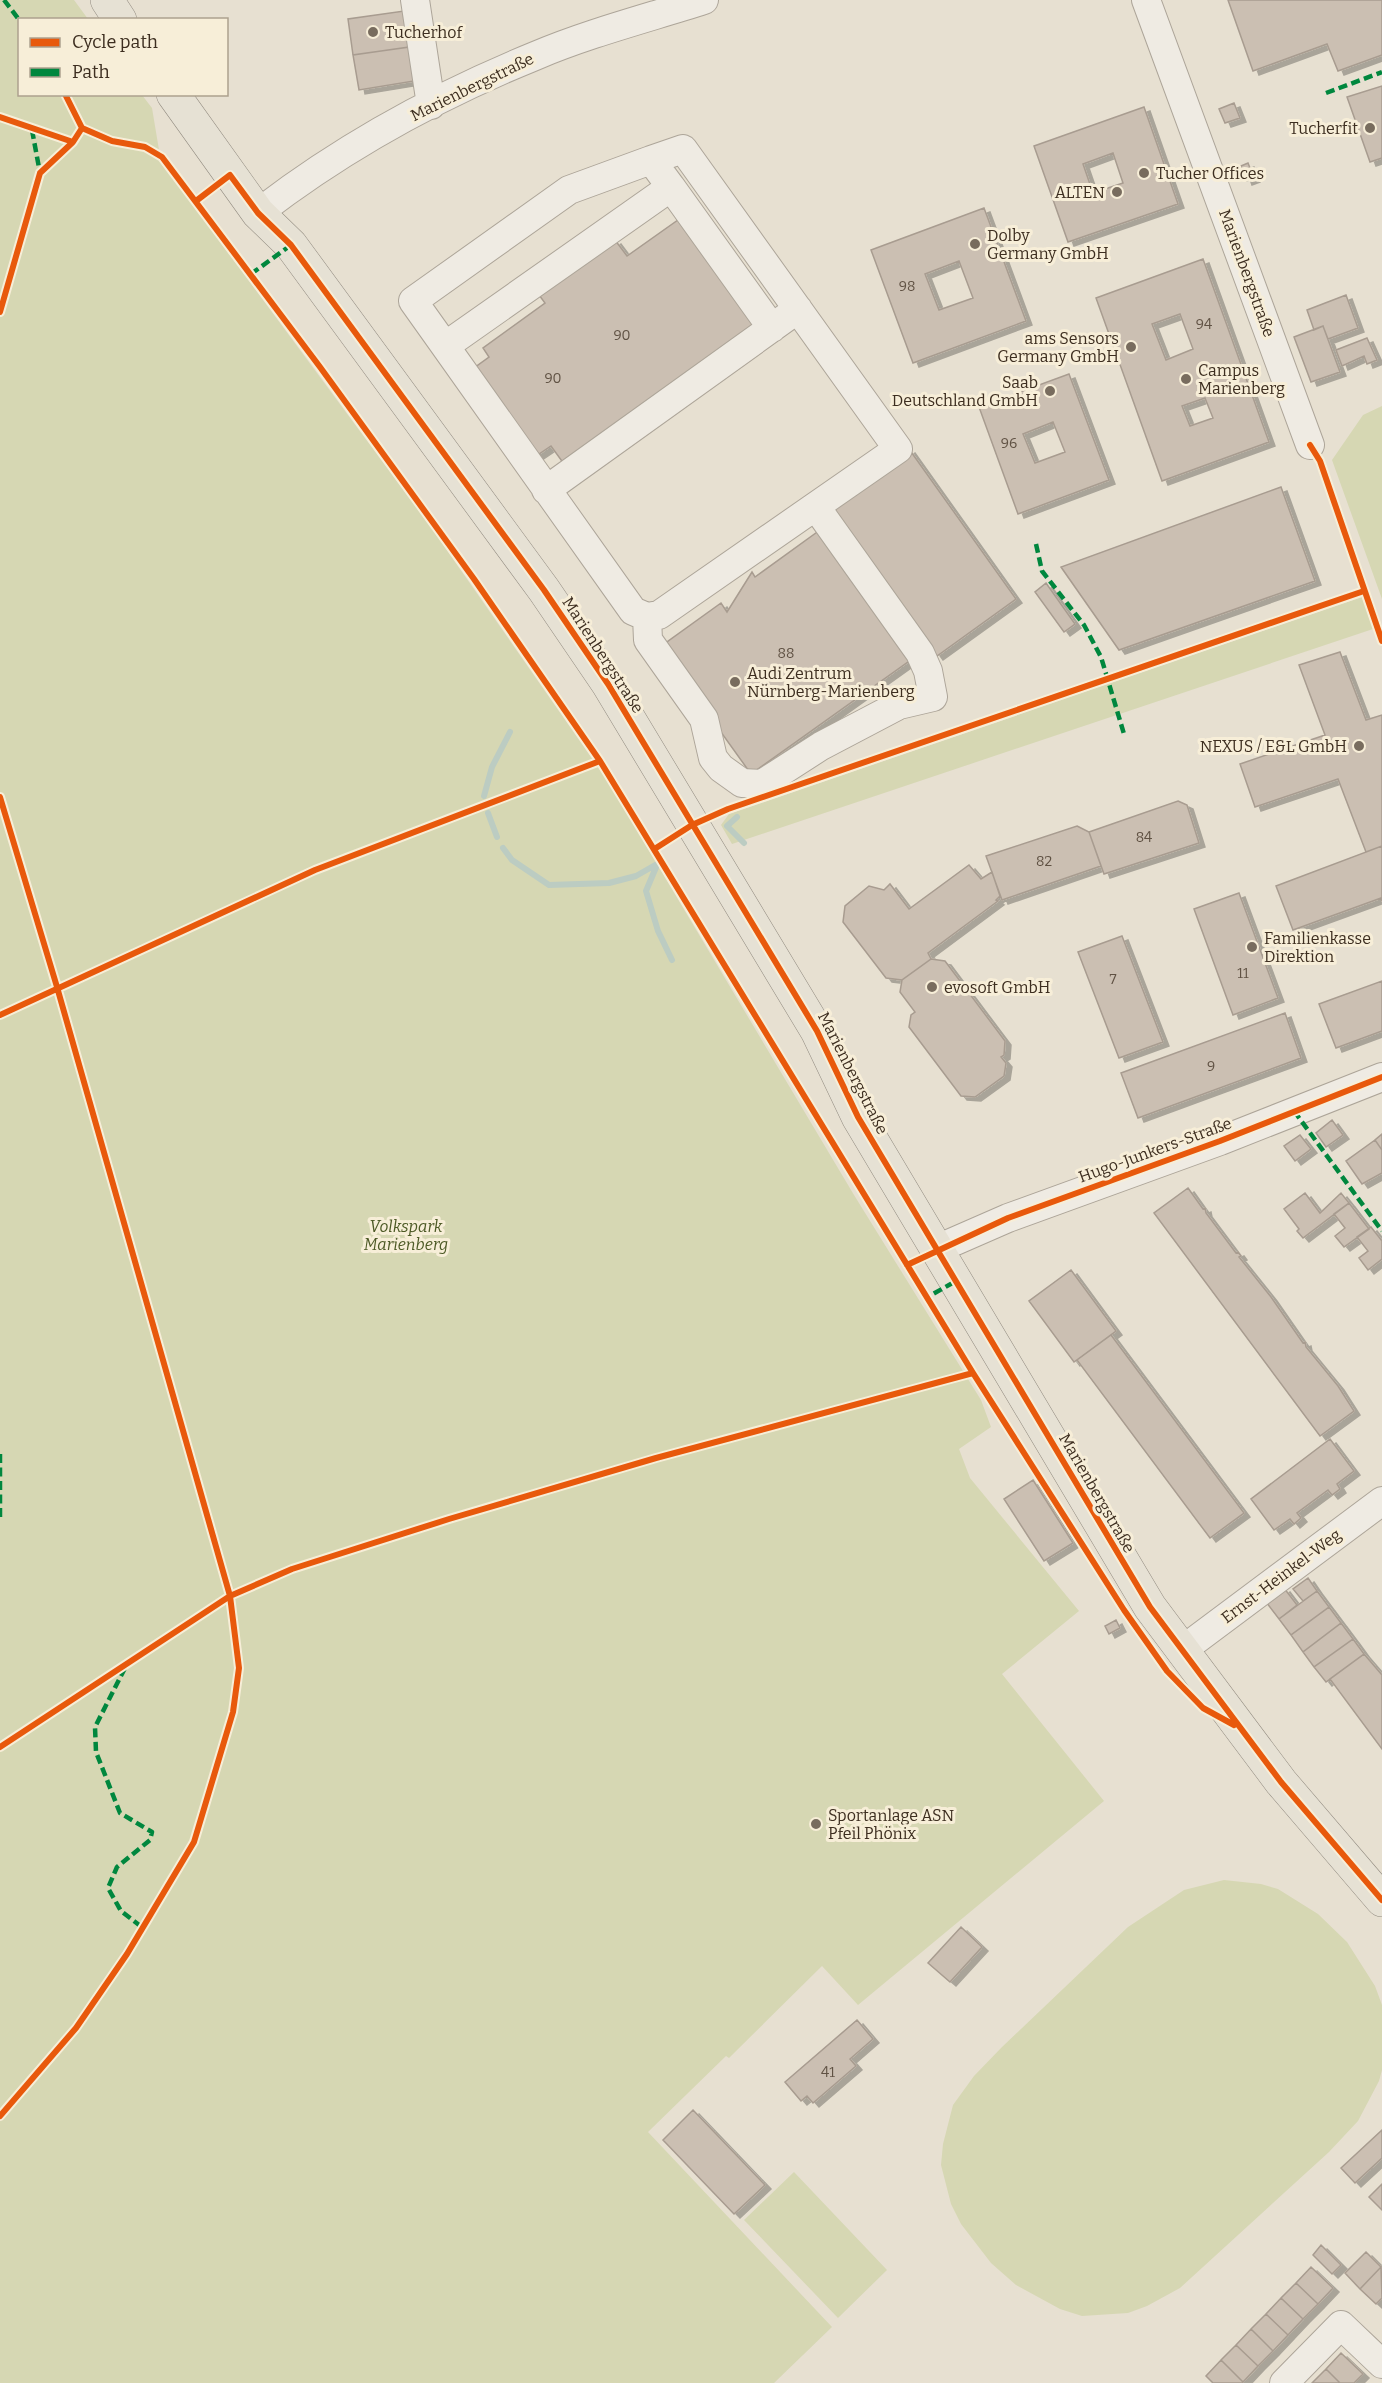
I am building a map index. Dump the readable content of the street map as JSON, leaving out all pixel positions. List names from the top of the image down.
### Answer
{
  "streets": {
    "main road": ["Marienbergstraße"],
    "street": ["Hugo-Junkers-Straße", "Ernst-Heinkel-Weg"]
  },
  "crossings": [
    ["Marienbergstraße", "Hugo-Junkers-Straße"],
    ["Marienbergstraße", "Ernst-Heinkel-Weg"]
  ],
  "parks": ["Volkspark Marienberg"],
  "places": [
    "Tucherhof",
    "Tucherfit",
    "Tucher Offices",
    "ALTEN",
    "Dolby Germany GmbH",
    "ams Sensors Germany GmbH",
    "Campus Marienberg",
    "Saab Deutschland GmbH",
    "Audi Zentrum Nürnberg-Marienberg",
    "NEXUS / E&L GmbH",
    "Familienkasse Direktion",
    "evosoft GmbH",
    "Sportanlage ASN Pfeil Phönix"
  ],
  "house_numbers": [
    "98",
    "94",
    "90",
    "90",
    "96",
    "88",
    "84",
    "82",
    "11",
    "7",
    "9",
    "41"
  ],
  "legend": ["Cycle path", "Path"]
}
